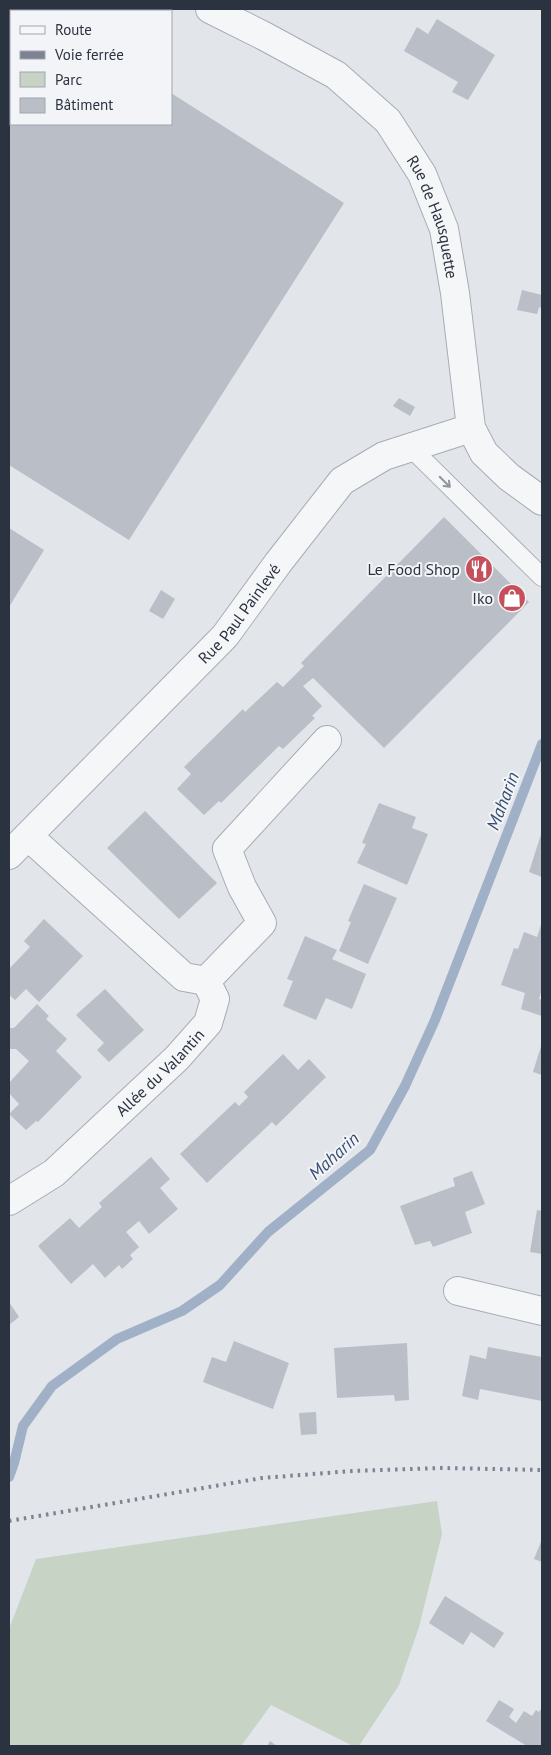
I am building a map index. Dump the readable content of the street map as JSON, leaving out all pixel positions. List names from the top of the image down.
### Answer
{
  "streets": {
    "street": ["Rue de Hausquette", "Rue Paul Painlevé", "Allée du Valantin"]
  },
  "crossings": [
    ["Rue de Hausquette", "Rue Paul Painlevé"]
  ],
  "water": ["Maharin"],
  "places": {
    "restaurant": ["Le Food Shop"],
    "shop": ["Iko"]
  },
  "legend": [
    "Route",
    "Voie ferrée",
    "Parc",
    "Bâtiment"
  ]
}
